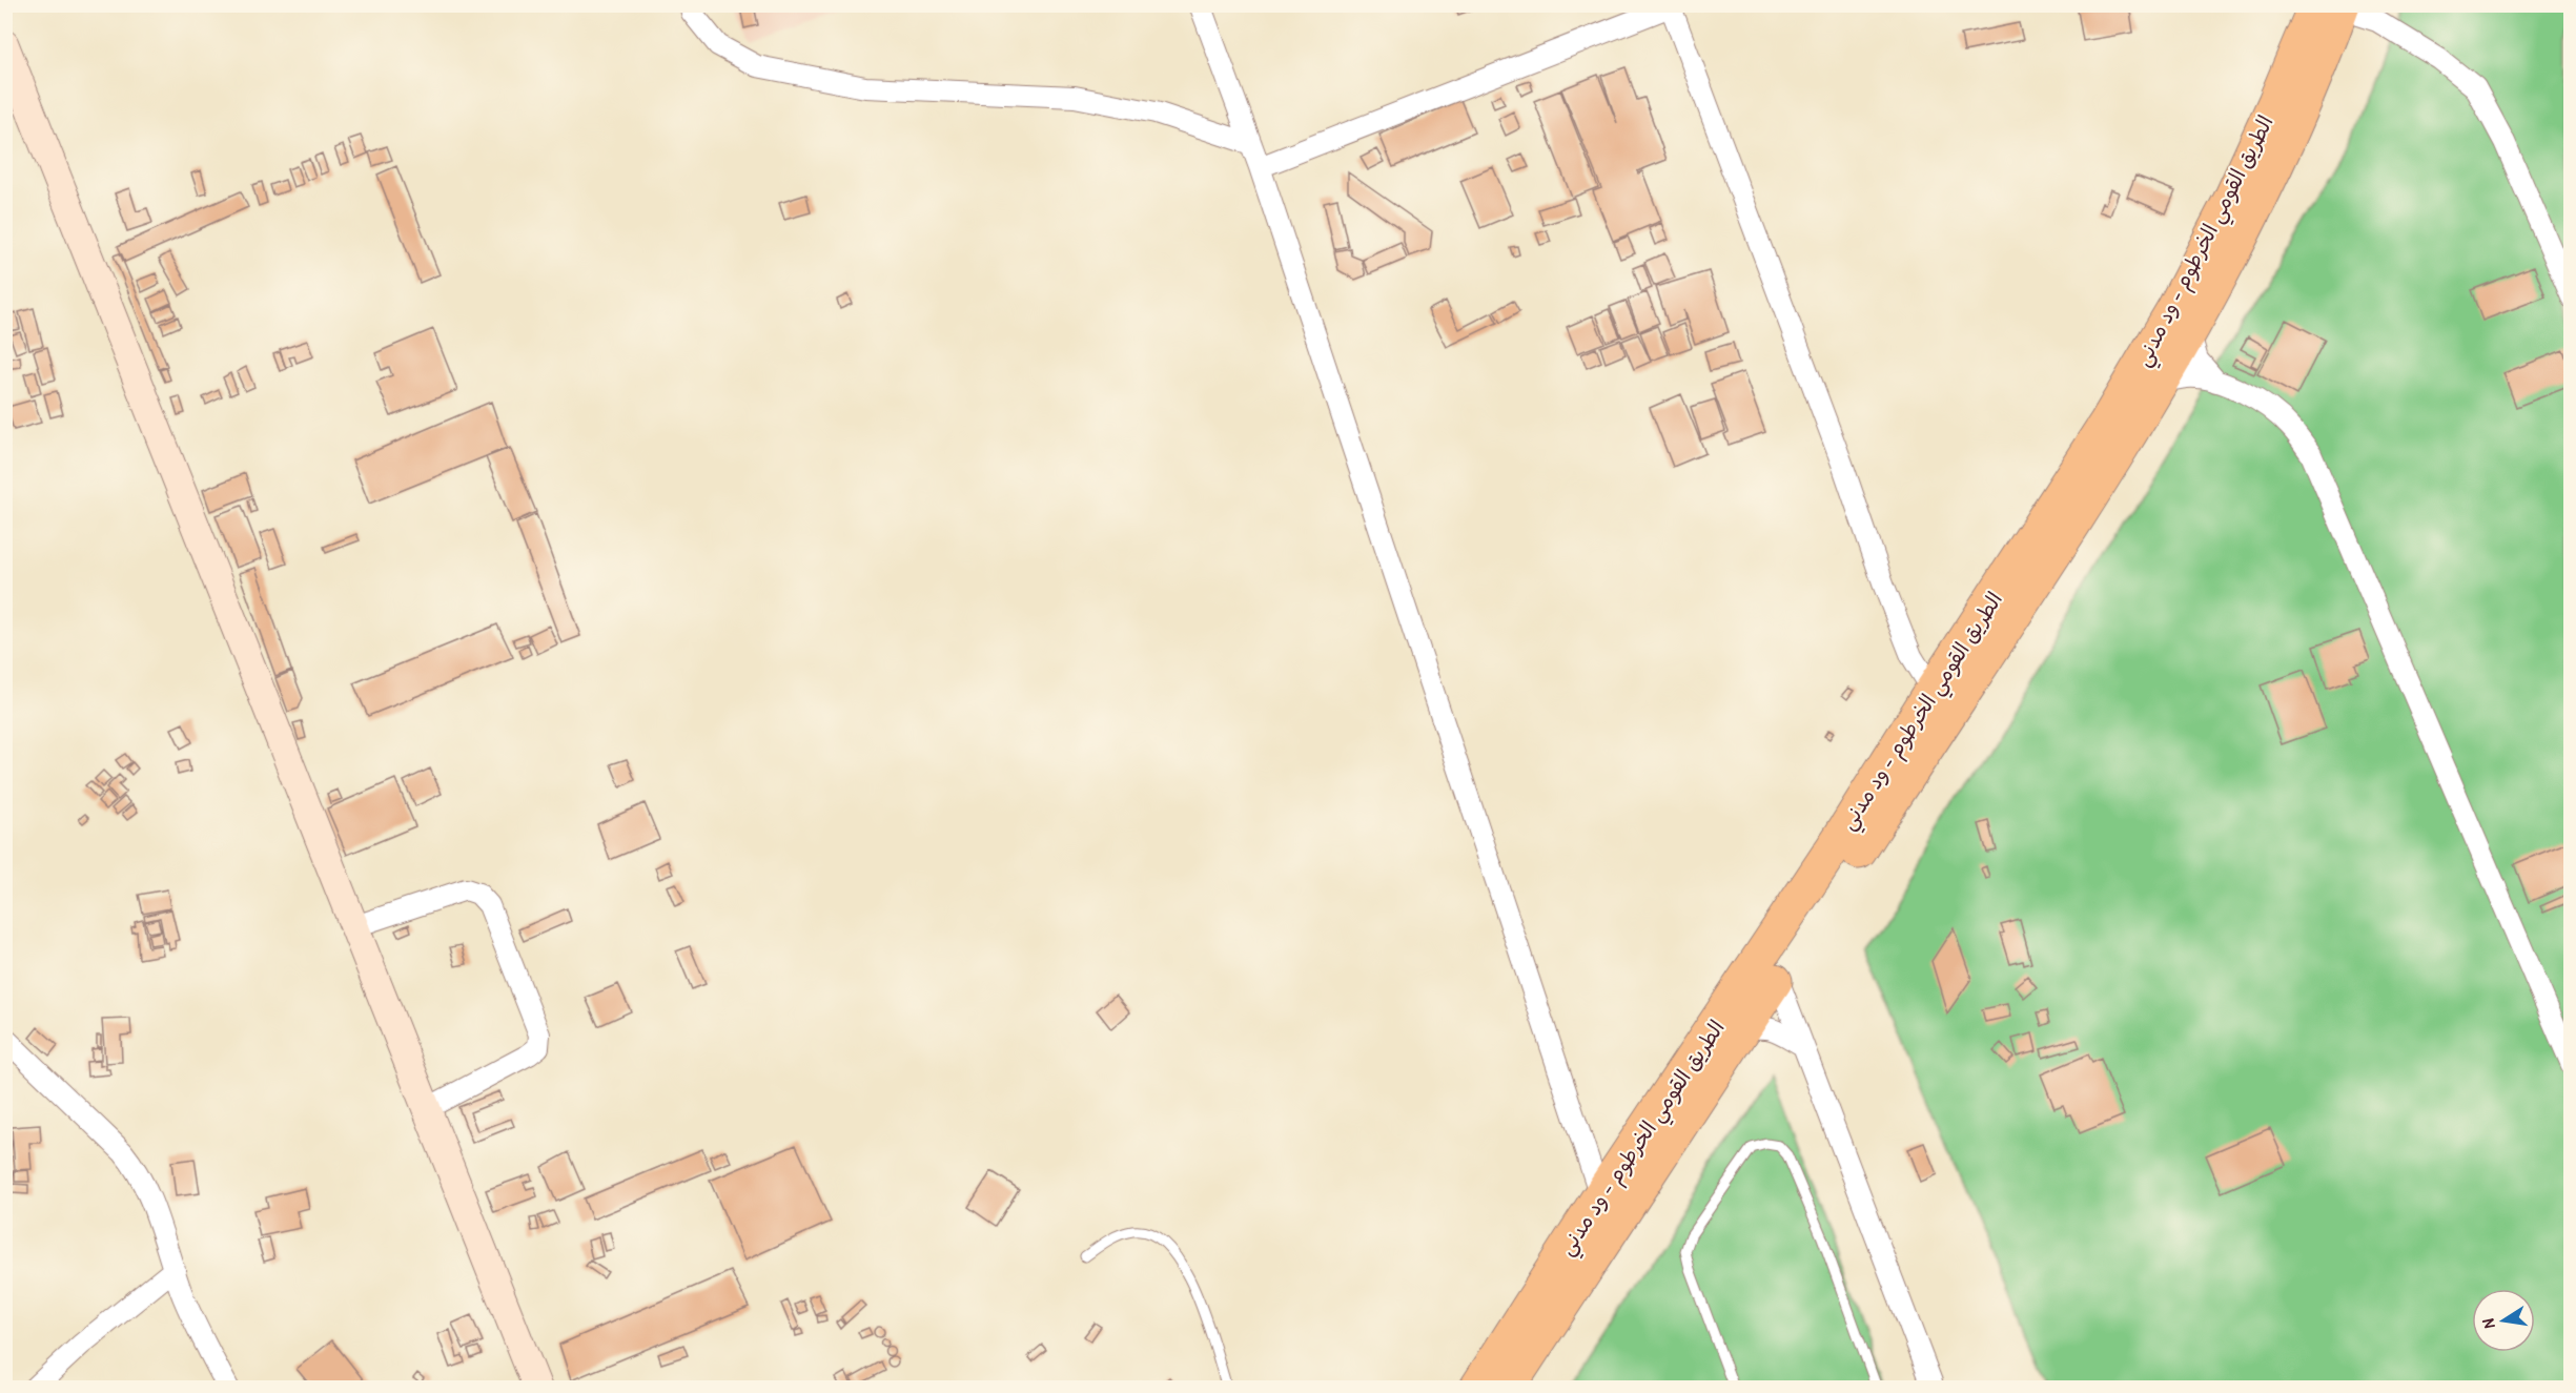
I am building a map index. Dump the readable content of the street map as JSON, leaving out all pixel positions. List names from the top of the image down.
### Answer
{
  "streets": {
    "highway": ["الطريق القومي الخرطوم - ود مدني"]
  },
  "north": "left"
}
